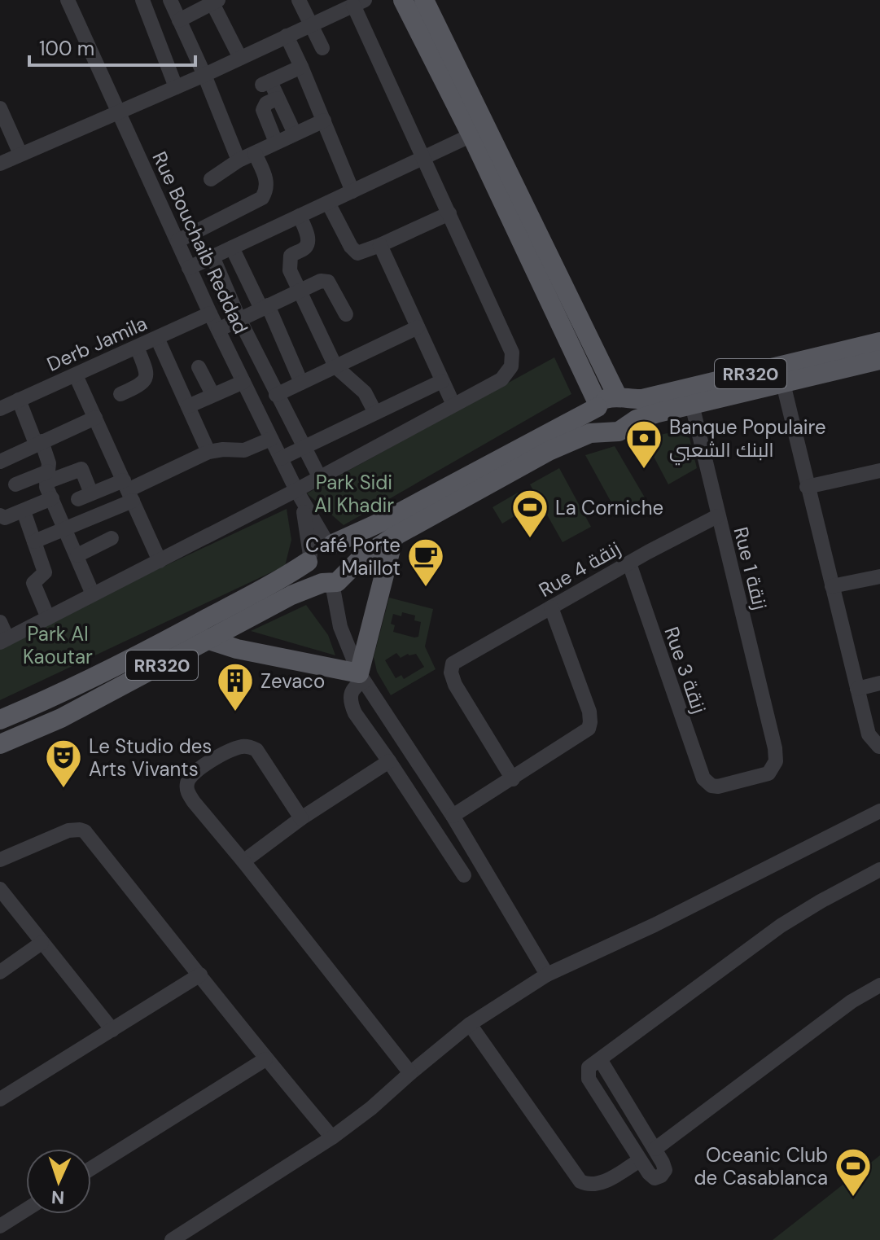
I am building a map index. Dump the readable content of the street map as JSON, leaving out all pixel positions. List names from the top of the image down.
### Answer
{
  "streets": {
    "main road": ["RR320"],
    "street": [
      "Rue Bouchaib Reddad",
      "Derb Jamila",
      "Rue 1 زنقة",
      "Rue 4 زنقة",
      "Rue 3 زنقة"
    ]
  },
  "crossings": [
    ["Rue Bouchaib Reddad", "Derb Jamila"],
    ["Rue Bouchaib Reddad", "RR320"],
    ["RR320", "Rue 1 زنقة"],
    ["Rue 1 زنقة", "Rue 4 زنقة"],
    ["Rue 1 زنقة", "Rue 3 زنقة"],
    ["Rue 4 زنقة", "Rue 3 زنقة"]
  ],
  "parks": ["Park Sidi Al Khadir", "Park Al Kaoutar"],
  "places": {
    "bank": ["Banque Populaire البنك الشعبي"],
    "sports": ["La Corniche", "Oceanic Club de Casablanca"],
    "cafe": ["Café Porte Maillot"],
    "building": ["Zevaco"],
    "theatre": ["Le Studio des Arts Vivants"]
  },
  "scale_bar": "100 m",
  "north": "bottom"
}
